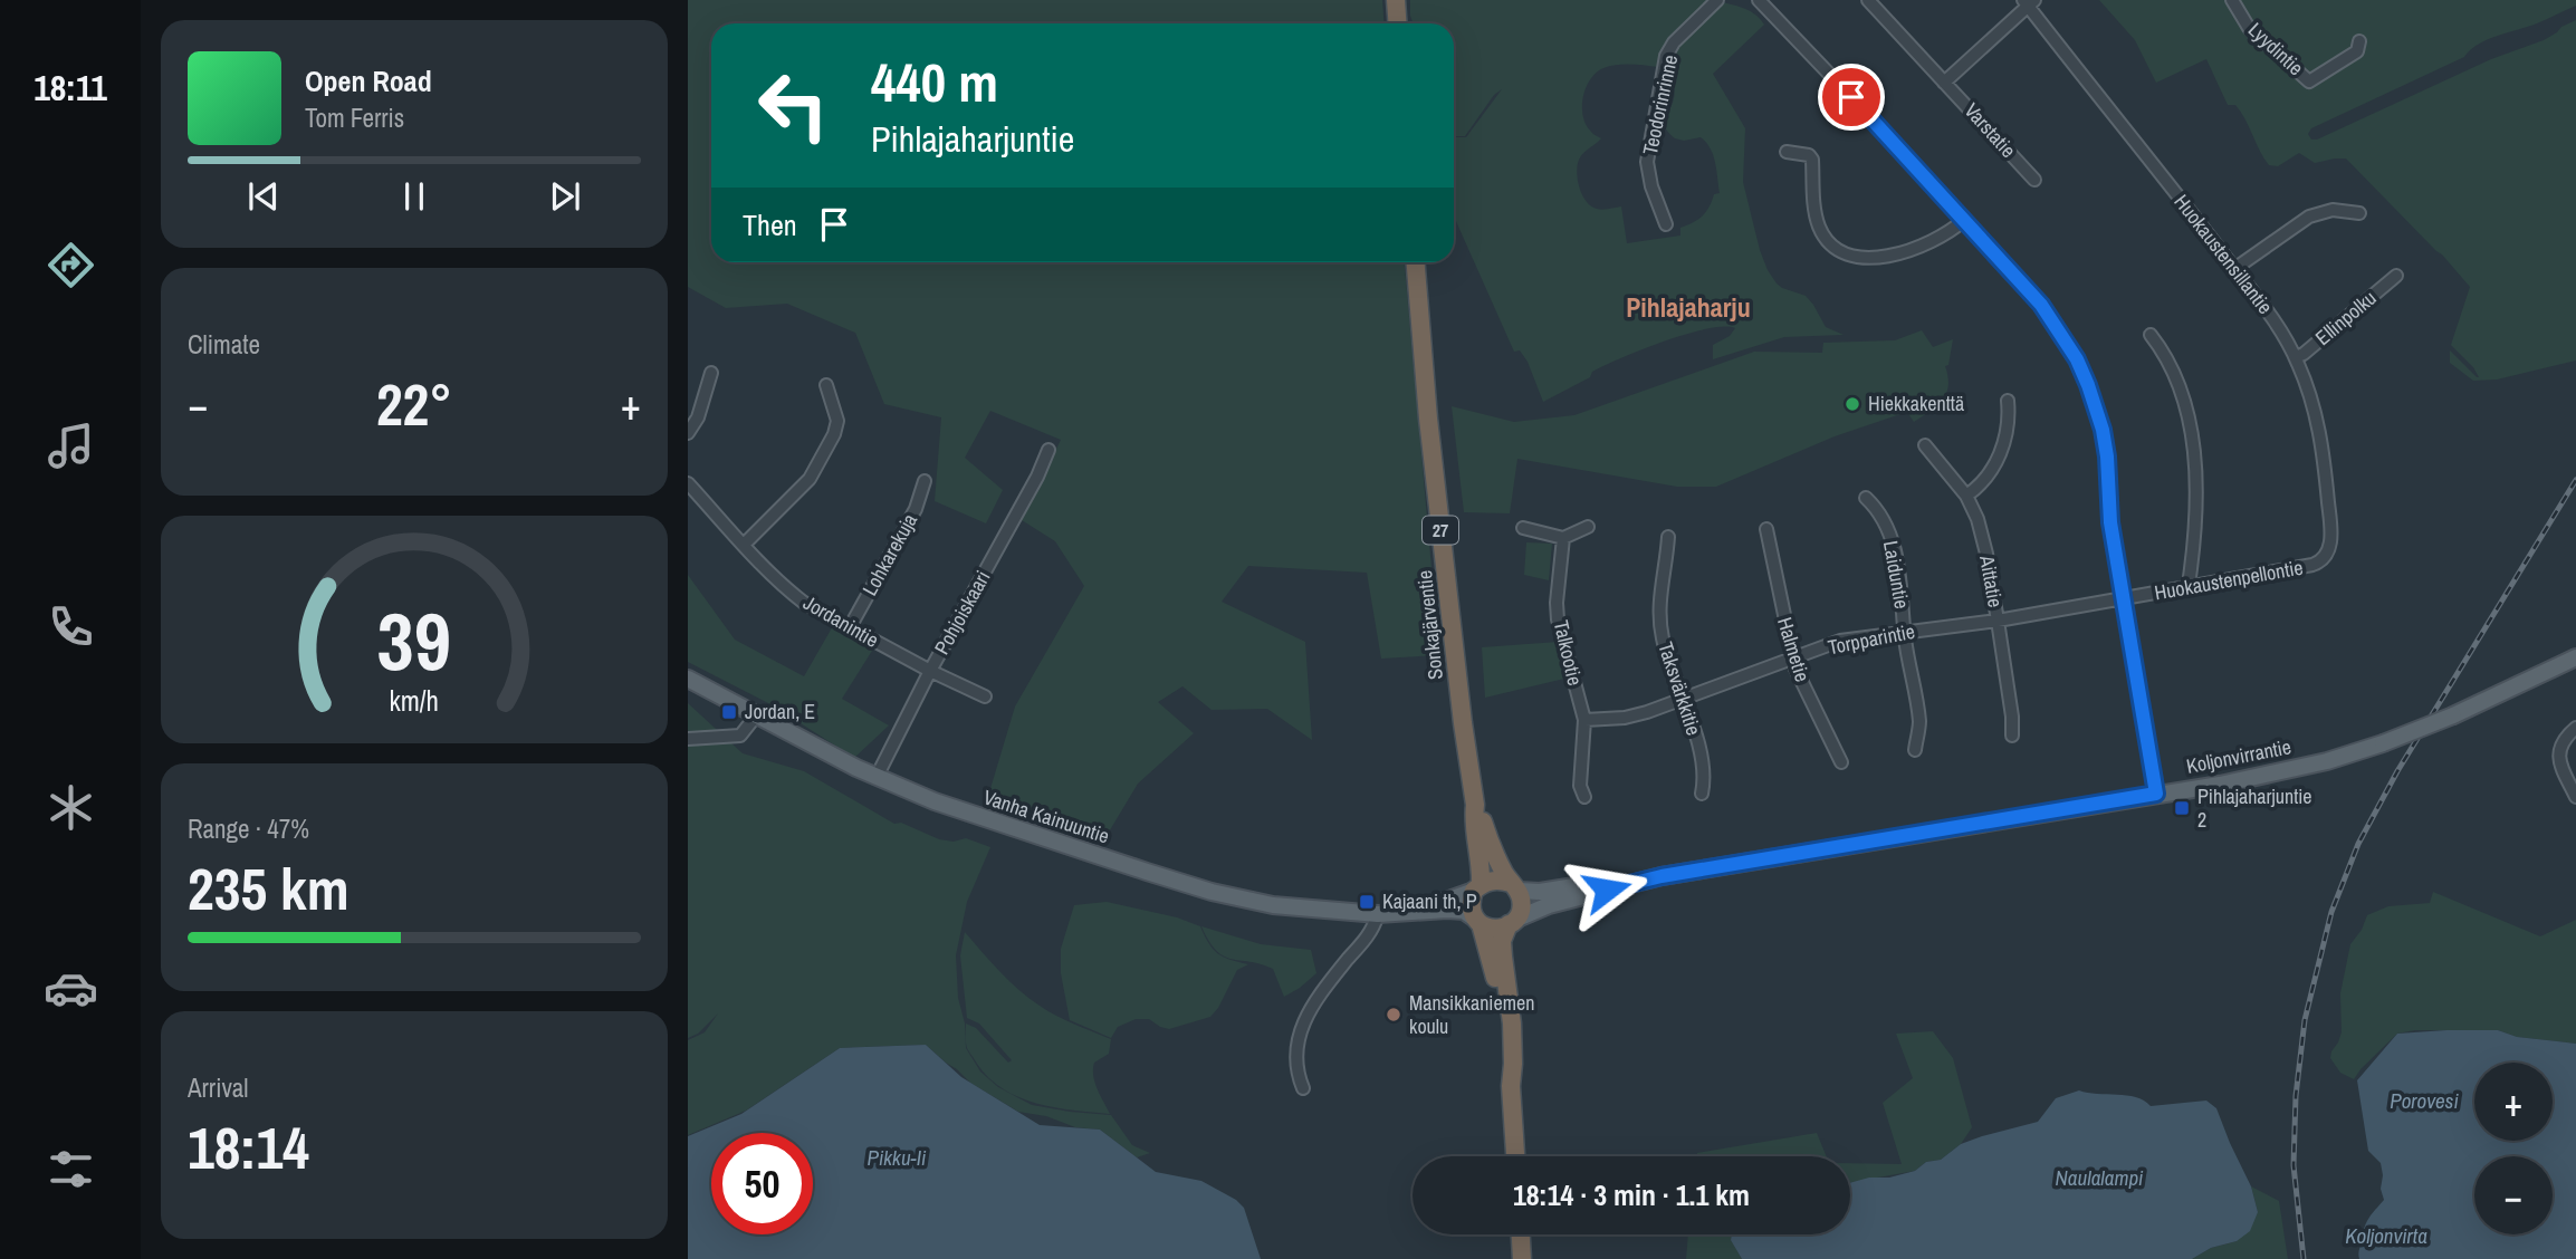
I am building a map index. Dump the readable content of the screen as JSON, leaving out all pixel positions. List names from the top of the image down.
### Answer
{
  "streets": {
    "highway": ["27", "Sonkajärventie"],
    "main road": ["Koljonvirrantie", "Vanha Kainuuntie"],
    "street": [
      "Lyydintie",
      "Teodorinrinne",
      "Varstatie",
      "Huokaustensillantie",
      "Ellinpolku",
      "Lohkarekuja",
      "Laiduntie",
      "Huokaustenpellontie",
      "Aittatie",
      "Pohjoiskaari",
      "Jordanintie",
      "Torpparintie",
      "Halmetie",
      "Talkootie",
      "Taksvärkkitie"
    ]
  },
  "crossings": [
    ["Huokaustensillantie", "Ellinpolku"],
    ["Huokaustensillantie", "Huokaustenpellontie"],
    ["Lohkarekuja", "Jordanintie"],
    ["Laiduntie", "Torpparintie"],
    ["Huokaustenpellontie", "Torpparintie"],
    ["Aittatie", "Torpparintie"],
    ["Pohjoiskaari", "Jordanintie"],
    ["Pohjoiskaari", "Vanha Kainuuntie"],
    ["Sonkajärventie", "Koljonvirrantie"],
    ["Sonkajärventie", "Vanha Kainuuntie"],
    ["Torpparintie", "Halmetie"],
    ["Torpparintie", "Talkootie"],
    ["Torpparintie", "Taksvärkkitie"],
    ["Koljonvirrantie", "Vanha Kainuuntie"]
  ],
  "districts": ["Pihlajaharju"],
  "water": [
    "Porovesi",
    "Pikku-Ii",
    "Naulalampi",
    "Koljonvirta"
  ],
  "places": {
    "other": ["Hiekkakenttä", "Mansikkaniemen koulu"],
    "transit": ["Jordan, E", "Pihlajaharjuntie 2", "Kajaani th, P"]
  },
  "page": {
    "tabs": "18:11",
    "turn": ["440 m", "Pihlajaharjuntie"],
    "song": ["Open Road", "Tom Ferris"],
    "then": "Then",
    "tile": [
      "Climate",
      ["Range · 47%", "235 km"],
      ["Arrival", "18:14"]
    ],
    "heat": ["−", "22°", "+"],
    "map_buttons": ["+", "−"],
    "limit": "50",
    "trip": "18:14 · 3 min · 1.1 km",
    "gauge": ["39", "km/h"]
  }
}
